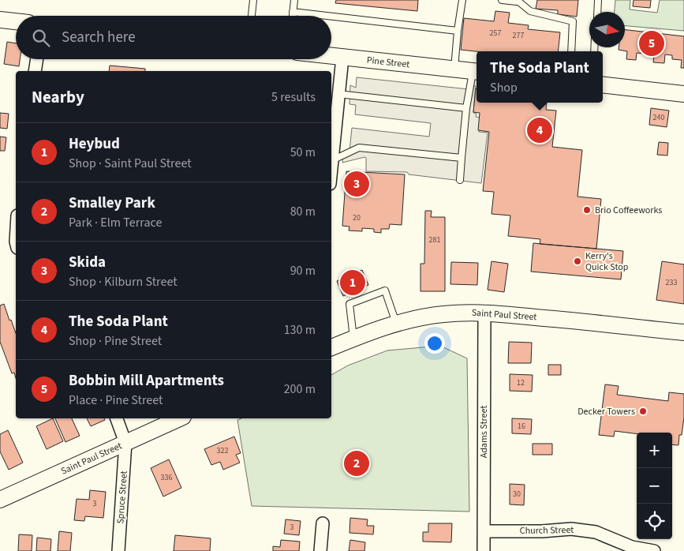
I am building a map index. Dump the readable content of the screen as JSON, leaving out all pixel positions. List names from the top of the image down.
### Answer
{
  "streets": {
    "street": [
      "Pine Street",
      "Saint Paul Street",
      "Adams Street",
      "Spruce Street",
      "Church Street"
    ]
  },
  "crossings": [
    ["Saint Paul Street", "Adams Street"],
    ["Saint Paul Street", "Spruce Street"],
    ["Adams Street", "Church Street"]
  ],
  "places": ["Brio Coffeeworks", "Kerry's Quick Stop", "Decker Towers"],
  "house_numbers": [
    "257",
    "277",
    "240",
    "20",
    "281",
    "233",
    "12",
    "16",
    "322",
    "336",
    "30",
    "3",
    "3"
  ],
  "north": "right",
  "page": {
    "search": "Search here",
    "pins": [
      "5",
      "4",
      "3",
      "1",
      "2"
    ],
    "popup": ["The Soda Plant", "Shop"],
    "heading": ["Nearby", "5 results"],
    "list": [
      {
        "mark": "1",
        "name": "Heybud",
        "note": "Shop · Saint Paul Street",
        "value": "50 m"
      },
      {
        "mark": "2",
        "name": "Smalley Park",
        "note": "Park · Elm Terrace",
        "value": "80 m"
      },
      {
        "mark": "3",
        "name": "Skida",
        "note": "Shop · Kilburn Street",
        "value": "90 m"
      },
      {
        "mark": "4",
        "name": "The Soda Plant",
        "note": "Shop · Pine Street",
        "value": "130 m"
      },
      {
        "mark": "5",
        "name": "Bobbin Mill Apartments",
        "note": "Place · Pine Street",
        "value": "200 m"
      }
    ],
    "map_buttons": ["+", "−"]
  }
}
